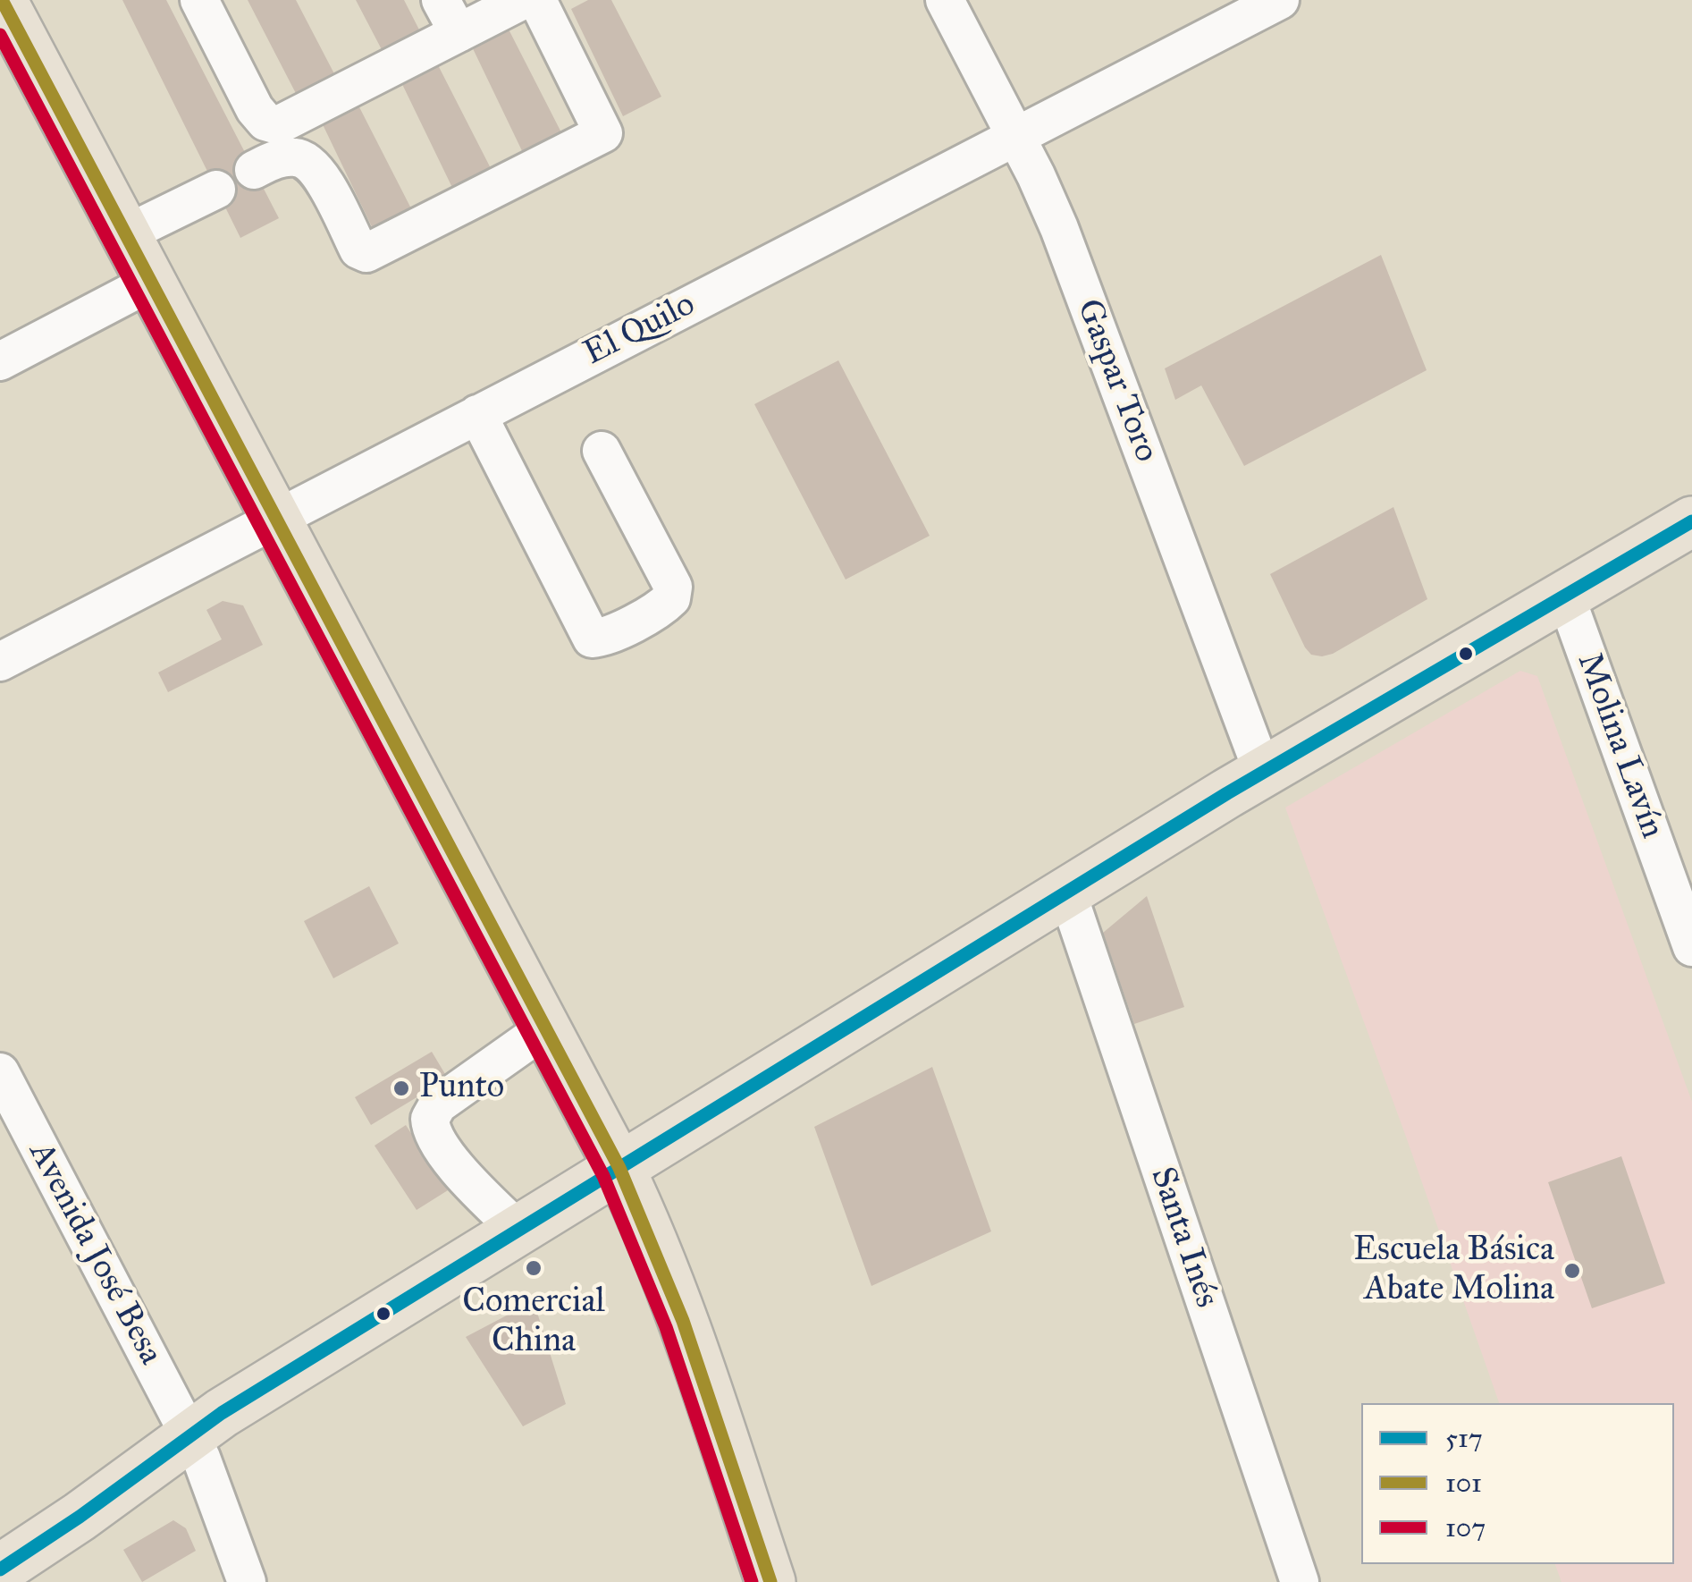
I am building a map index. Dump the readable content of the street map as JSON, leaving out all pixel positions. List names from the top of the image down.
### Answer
{
  "streets": {
    "street": [
      "El Quilo",
      "Gaspar Toro",
      "Molina Lavín",
      "Santa Inés",
      "Avenida José Besa"
    ]
  },
  "crossings": [
    ["El Quilo", "Gaspar Toro"]
  ],
  "places": ["Punto", "Comercial China", "Escuela Básica Abate Molina"],
  "lines": ["transit line 101", "transit line 107", "transit line 517"],
  "legend": ["517", "101", "107"]
}
